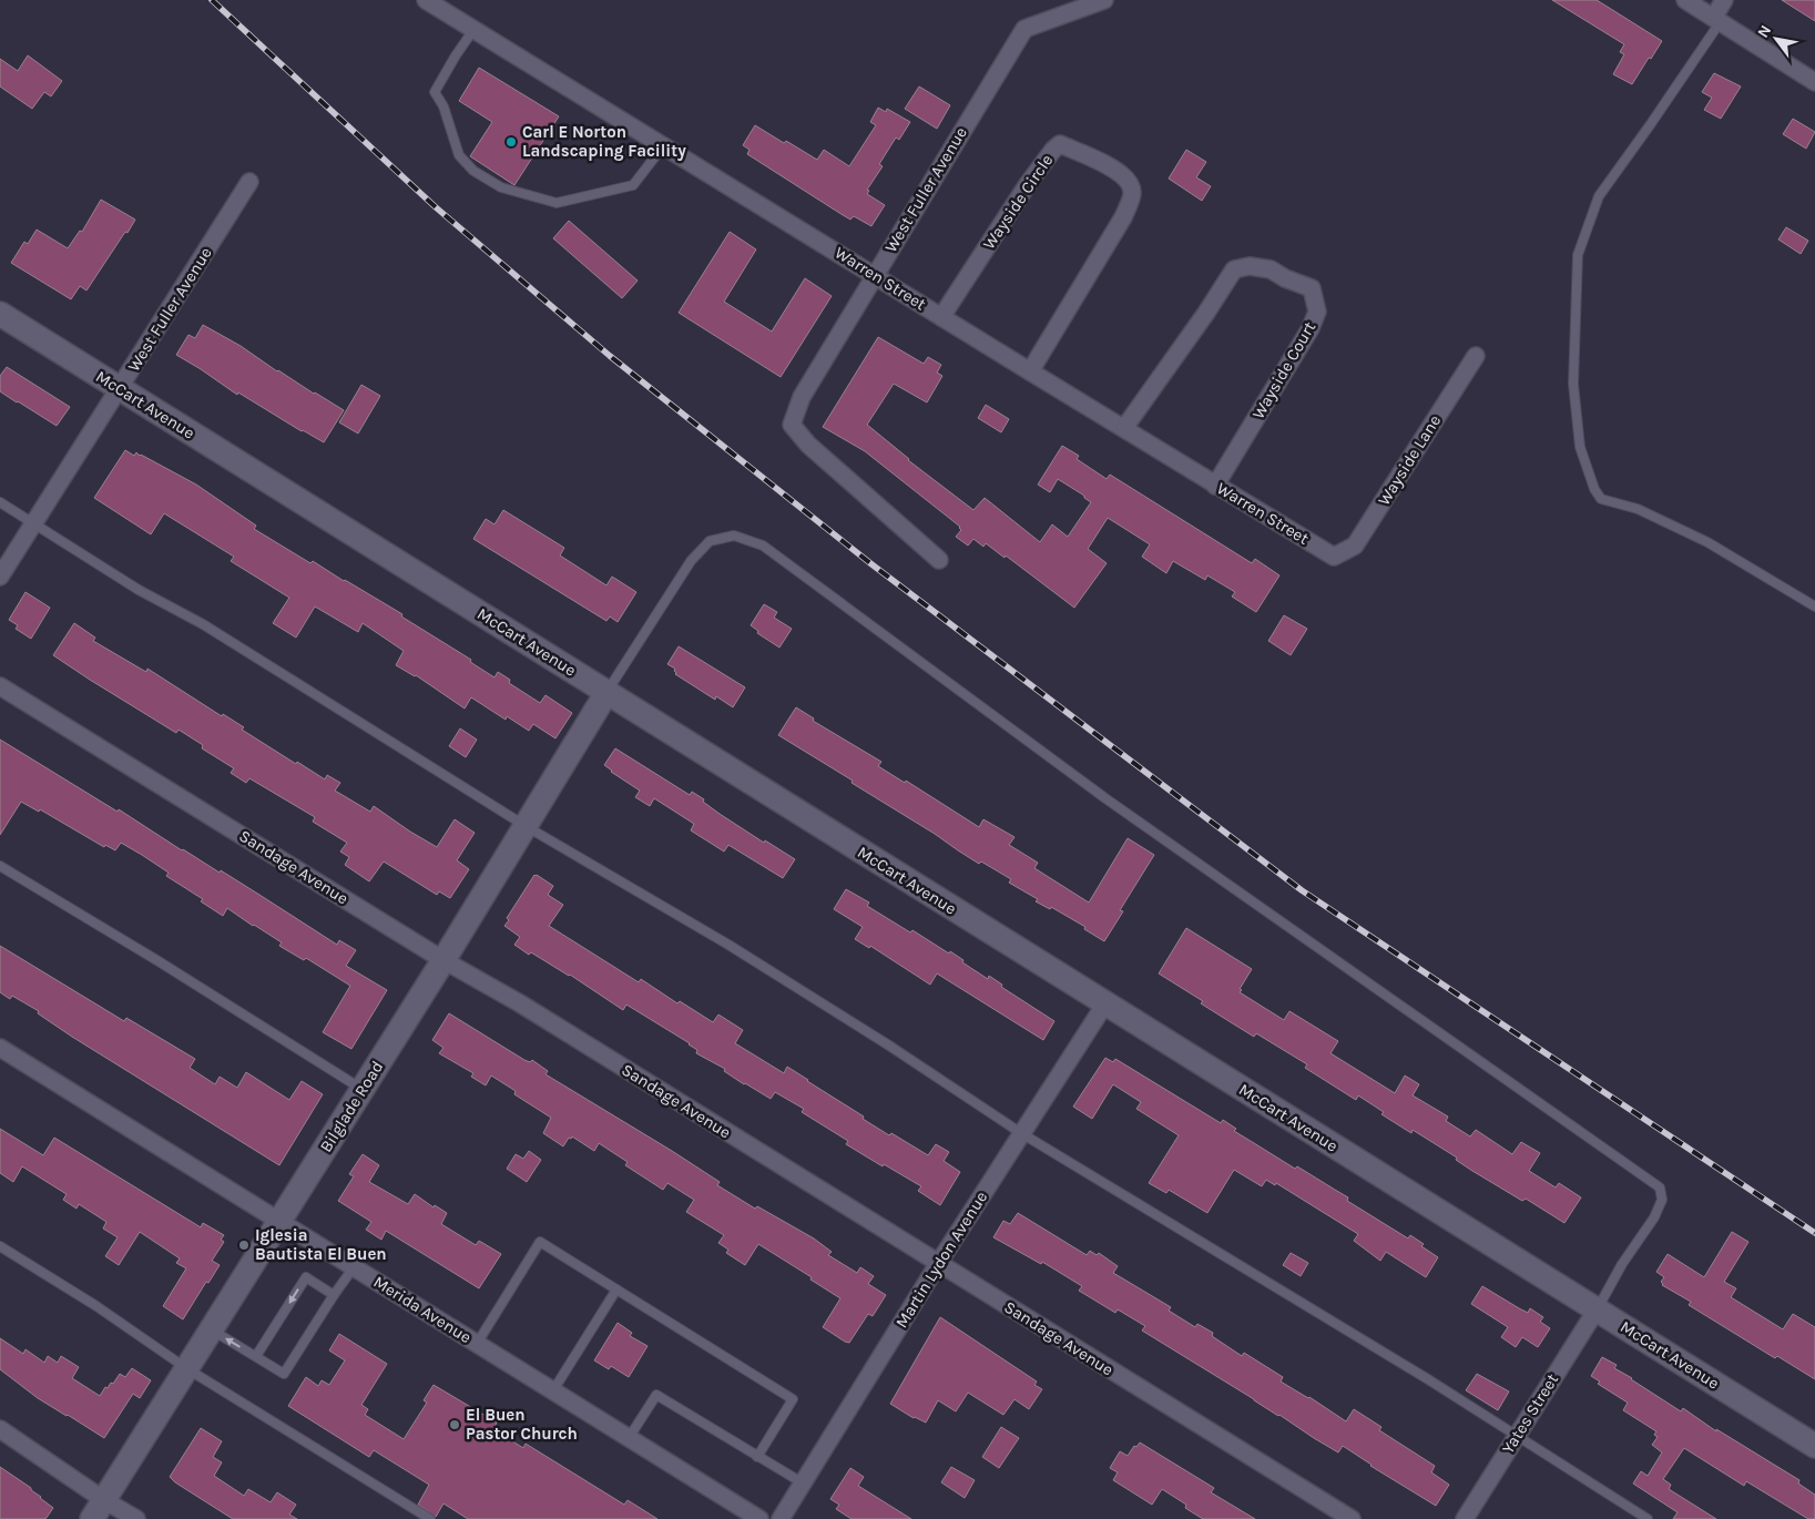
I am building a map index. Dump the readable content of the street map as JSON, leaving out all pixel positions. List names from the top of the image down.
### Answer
{
  "streets": {
    "main road": ["McCart Avenue", "Bilglade Road"],
    "street": [
      "West Fuller Avenue",
      "Wayside Circle",
      "Warren Street",
      "Wayside Court",
      "Wayside Lane",
      "Sandage Avenue",
      "Martin Lydon Avenue",
      "Merida Avenue",
      "Yates Street"
    ]
  },
  "crossings": [
    ["West Fuller Avenue", "Warren Street"],
    ["West Fuller Avenue", "McCart Avenue"],
    ["Wayside Circle", "Warren Street"],
    ["Warren Street", "Wayside Court"],
    ["Warren Street", "Wayside Lane"],
    ["McCart Avenue", "Bilglade Road"],
    ["McCart Avenue", "Martin Lydon Avenue"],
    ["McCart Avenue", "Yates Street"],
    ["Sandage Avenue", "Bilglade Road"],
    ["Sandage Avenue", "Martin Lydon Avenue"],
    ["Bilglade Road", "Merida Avenue"]
  ],
  "places": ["Carl E Norton Landscaping Facility", "Iglesia Bautista El Buen", "El Buen Pastor Church"],
  "north": "top left"
}
